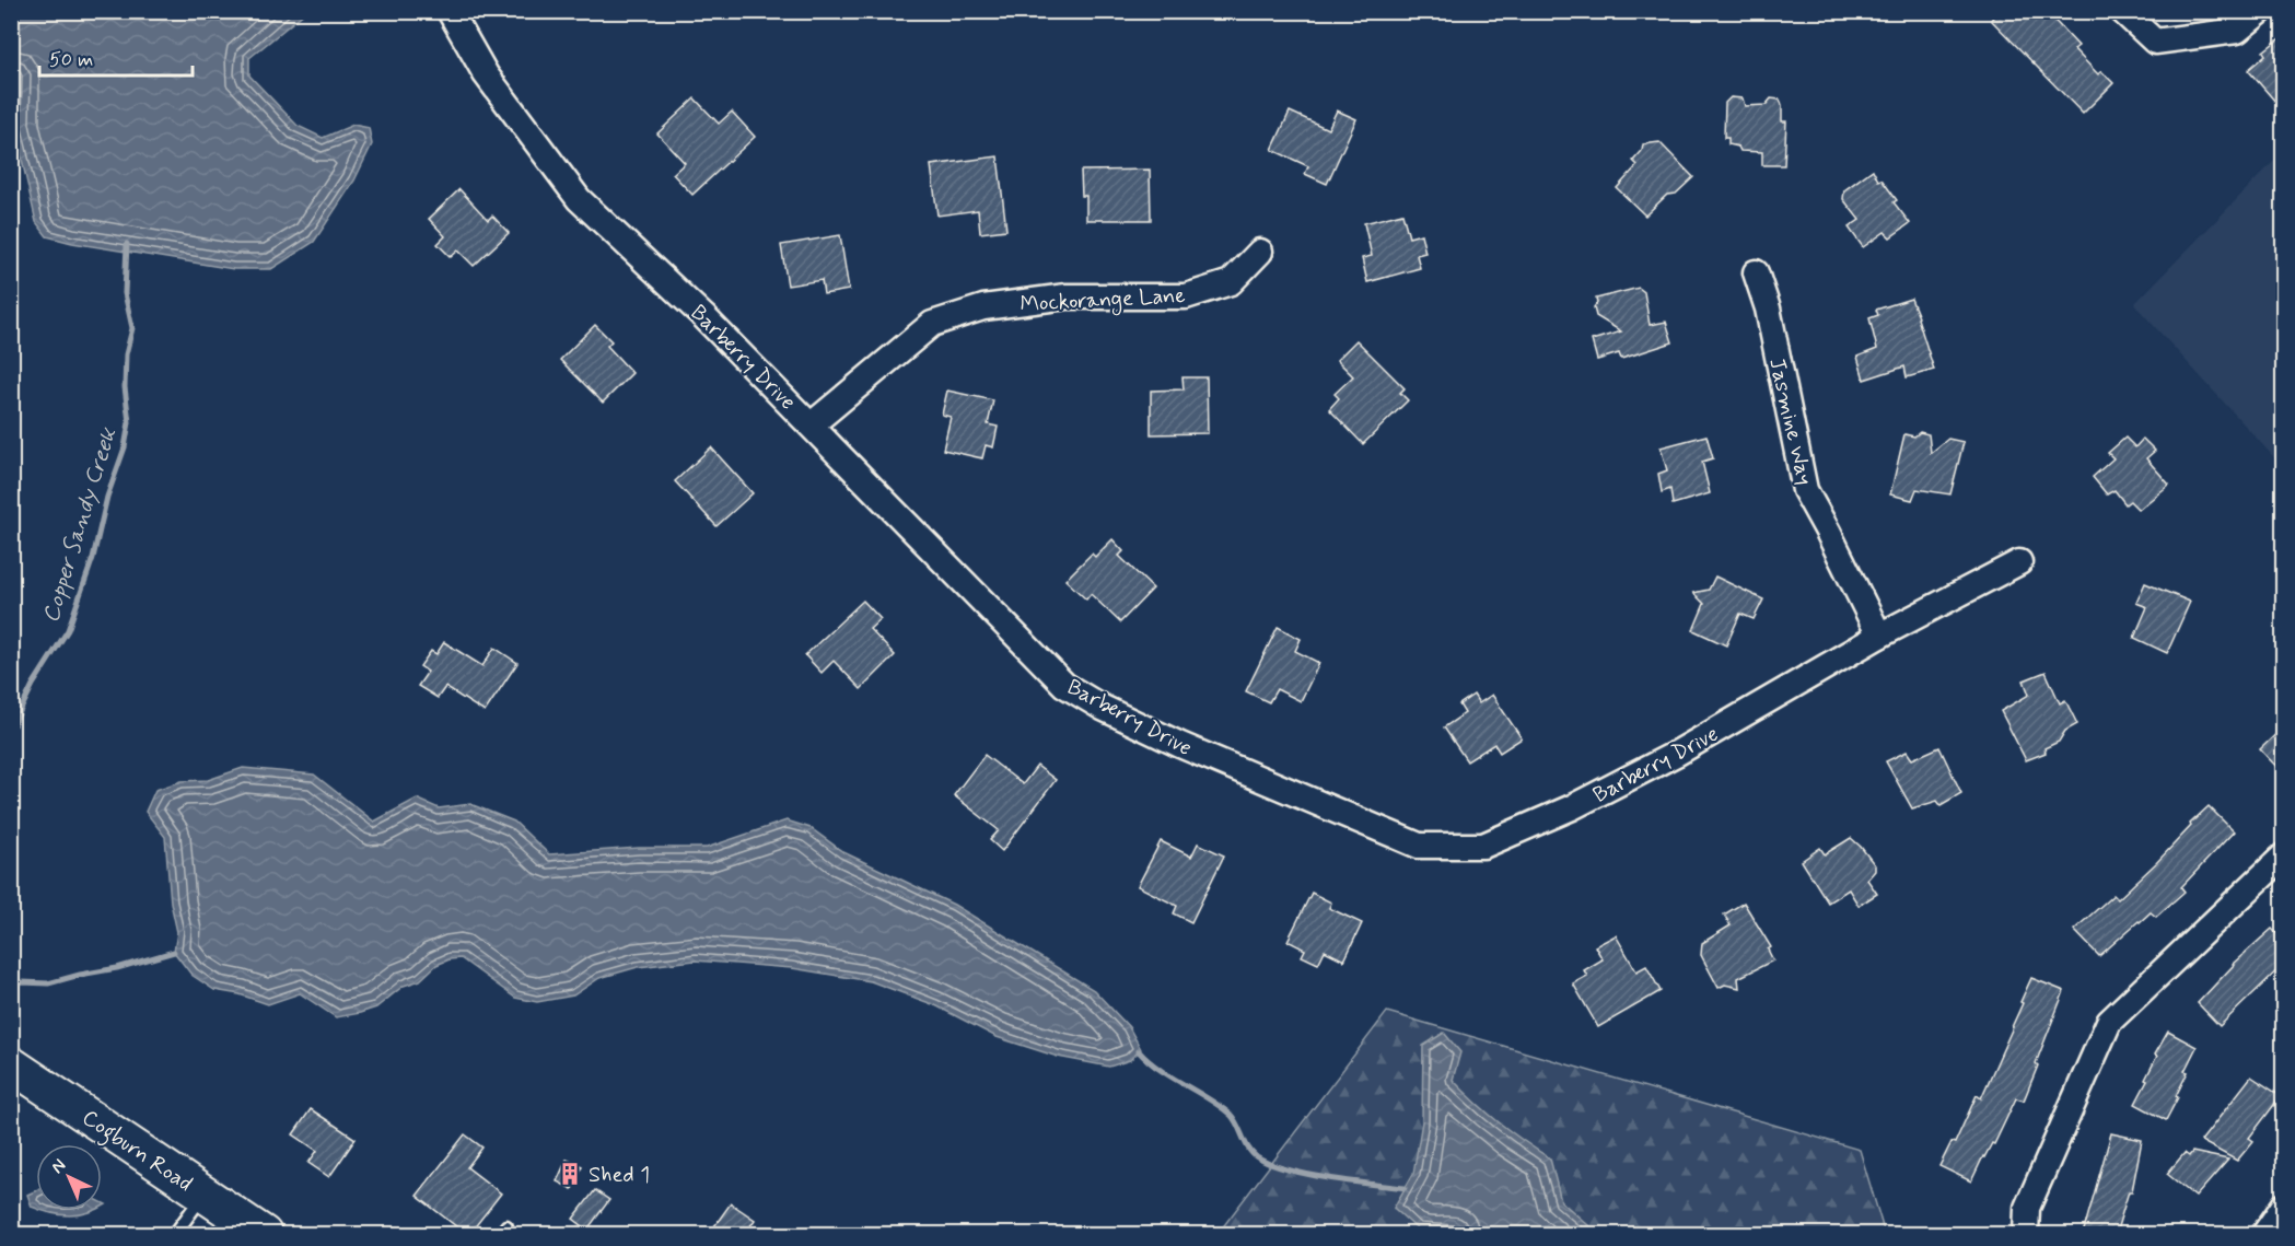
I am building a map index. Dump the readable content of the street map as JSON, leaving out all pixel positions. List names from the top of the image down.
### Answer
{
  "streets": {
    "street": [
      "Mockorange Lane",
      "Barberry Drive",
      "Jasmine Way",
      "Cogburn Road"
    ]
  },
  "crossings": [
    ["Mockorange Lane", "Barberry Drive"],
    ["Barberry Drive", "Jasmine Way"]
  ],
  "water": ["Copper Sandy Creek"],
  "places": {
    "building": ["Shed 1"]
  },
  "scale_bar": "50 m",
  "north": "top left"
}
